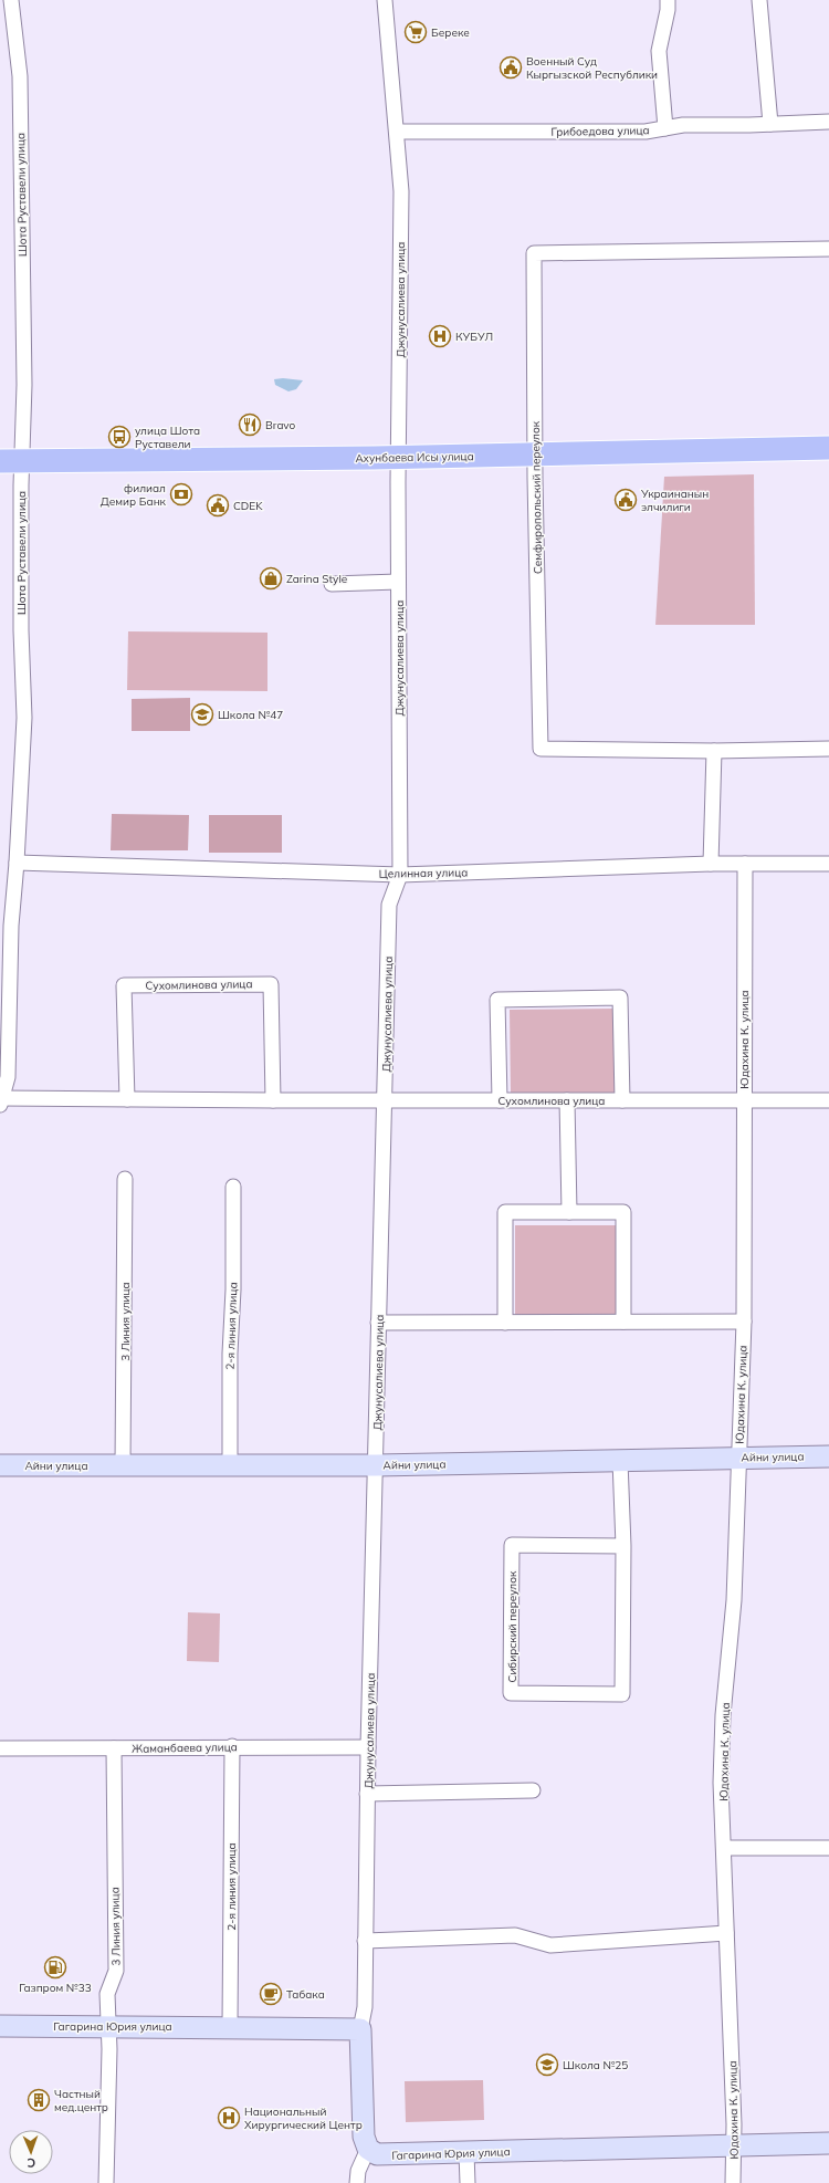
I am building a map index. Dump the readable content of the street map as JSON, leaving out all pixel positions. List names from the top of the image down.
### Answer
{
  "streets": {
    "main road": ["Ахунбаева Исы улица", "Айни улица", "Гагарина Юрия улица"],
    "street": [
      "Грибоедова улица",
      "Шота Руставели улица",
      "Джунусалиева улица",
      "Семфиропольский переулок",
      "Целинная улица",
      "Сухомлинова улица",
      "Юдахина К. улица",
      "3 Линия улица",
      "2-я линия улица",
      "Сибирский переулок",
      "Жаманбаева улица"
    ]
  },
  "crossings": [
    ["Грибоедова улица", "Джунусалиева улица"],
    ["Шота Руставели улица", "Ахунбаева Исы улица"],
    ["Шота Руставели улица", "Целинная улица"],
    ["Шота Руставели улица", "Сухомлинова улица"],
    ["Джунусалиева улица", "Ахунбаева Исы улица"],
    ["Джунусалиева улица", "Целинная улица"],
    ["Джунусалиева улица", "Сухомлинова улица"],
    ["Джунусалиева улица", "Айни улица"],
    ["Джунусалиева улица", "Жаманбаева улица"],
    ["Джунусалиева улица", "Гагарина Юрия улица"],
    ["Ахунбаева Исы улица", "Семфиропольский переулок"],
    ["Целинная улица", "Юдахина К. улица"],
    ["Сухомлинова улица", "Юдахина К. улица"],
    ["Юдахина К. улица", "Айни улица"],
    ["Юдахина К. улица", "Гагарина Юрия улица"],
    ["3 Линия улица", "Айни улица"],
    ["3 Линия улица", "Жаманбаева улица"],
    ["3 Линия улица", "Гагарина Юрия улица"],
    ["2-я линия улица", "Айни улица"],
    ["2-я линия улица", "Жаманбаева улица"],
    ["2-я линия улица", "Гагарина Юрия улица"],
    ["Айни улица", "Сибирский переулок"]
  ],
  "places": {
    "supermarket": ["Береке"],
    "public building": ["Военный Суд Кыргызской Республики", "Украинанын элчилиги", "CDEK"],
    "hospital": ["КУБУЛ", "Национальный Хирургический Центр"],
    "restaurant": ["Bravo"],
    "bus stop": ["улица Шота Руставели"],
    "bank": ["филиал Демир Банк"],
    "shop": ["Zarina Style"],
    "school or university": ["Школа №47", "Школа №25"],
    "fuel station": ["Газпром №33"],
    "cafe": ["Табака"],
    "building": ["Частный мед.центр"]
  },
  "north": "bottom"
}
